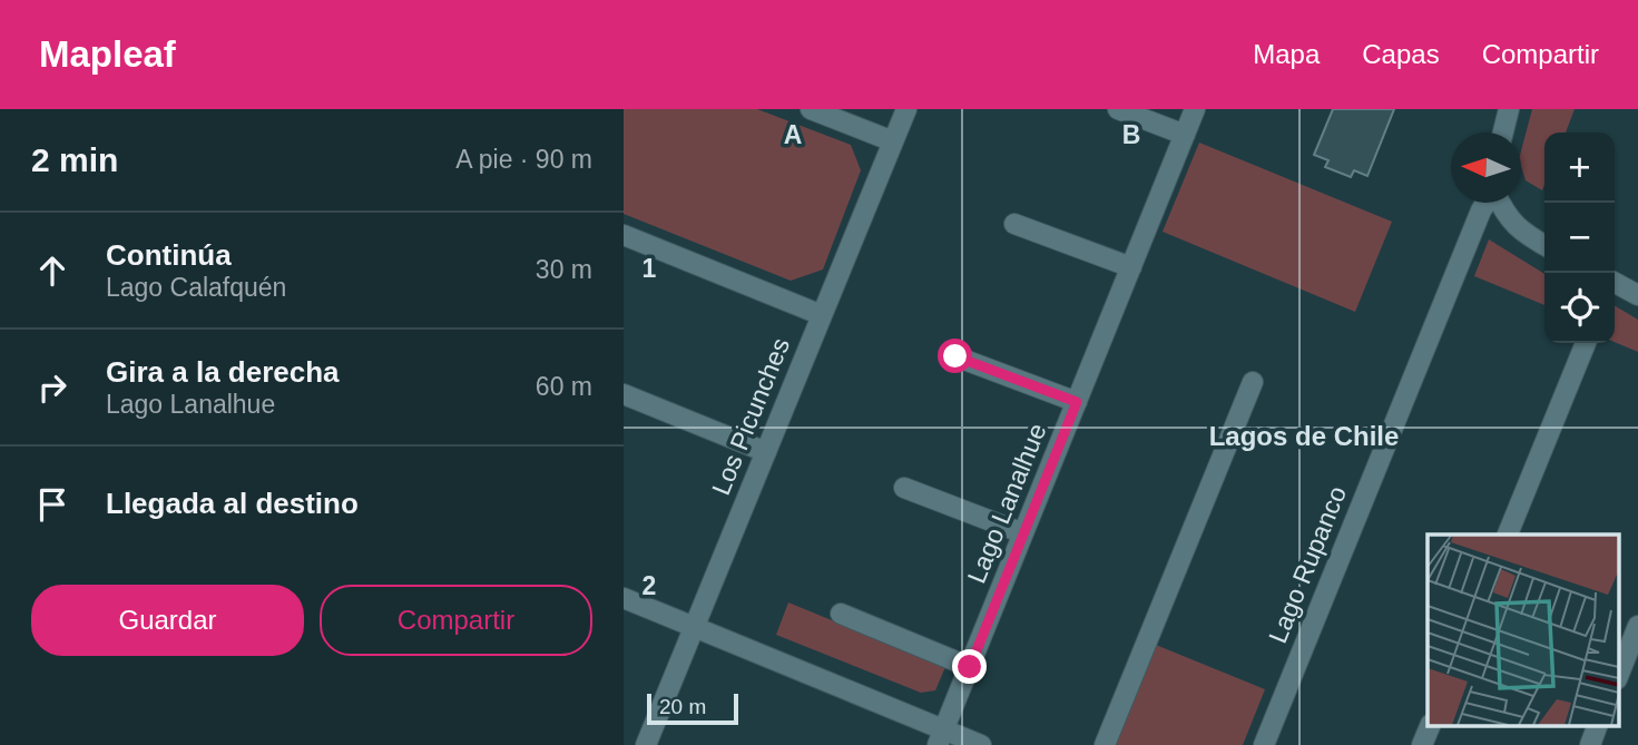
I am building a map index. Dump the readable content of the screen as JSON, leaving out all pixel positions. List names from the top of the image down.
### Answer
{
  "streets": {
    "street": ["Los Picunches", "Lago Lanalhue", "Lago Rupanco"]
  },
  "districts": ["Lagos de Chile"],
  "scale_bar": "20 m",
  "north": "left",
  "page": {
    "header": "Mapleaf",
    "nav": ["Mapa", "Capas", "Compartir"],
    "heading": ["2 min", "A pie · 90 m"],
    "map_buttons": ["+", "−"],
    "list": [
      ["Continúa", "Lago Calafquén", "30 m"],
      ["Gira a la derecha", "Lago Lanalhue", "60 m"],
      "Llegada al destino"
    ],
    "buttons": ["Guardar", "Compartir"],
    "scale": "20 m"
  },
  "grid": {
    "columns": ["A", "B"],
    "rows": ["1", "2"]
  }
}
